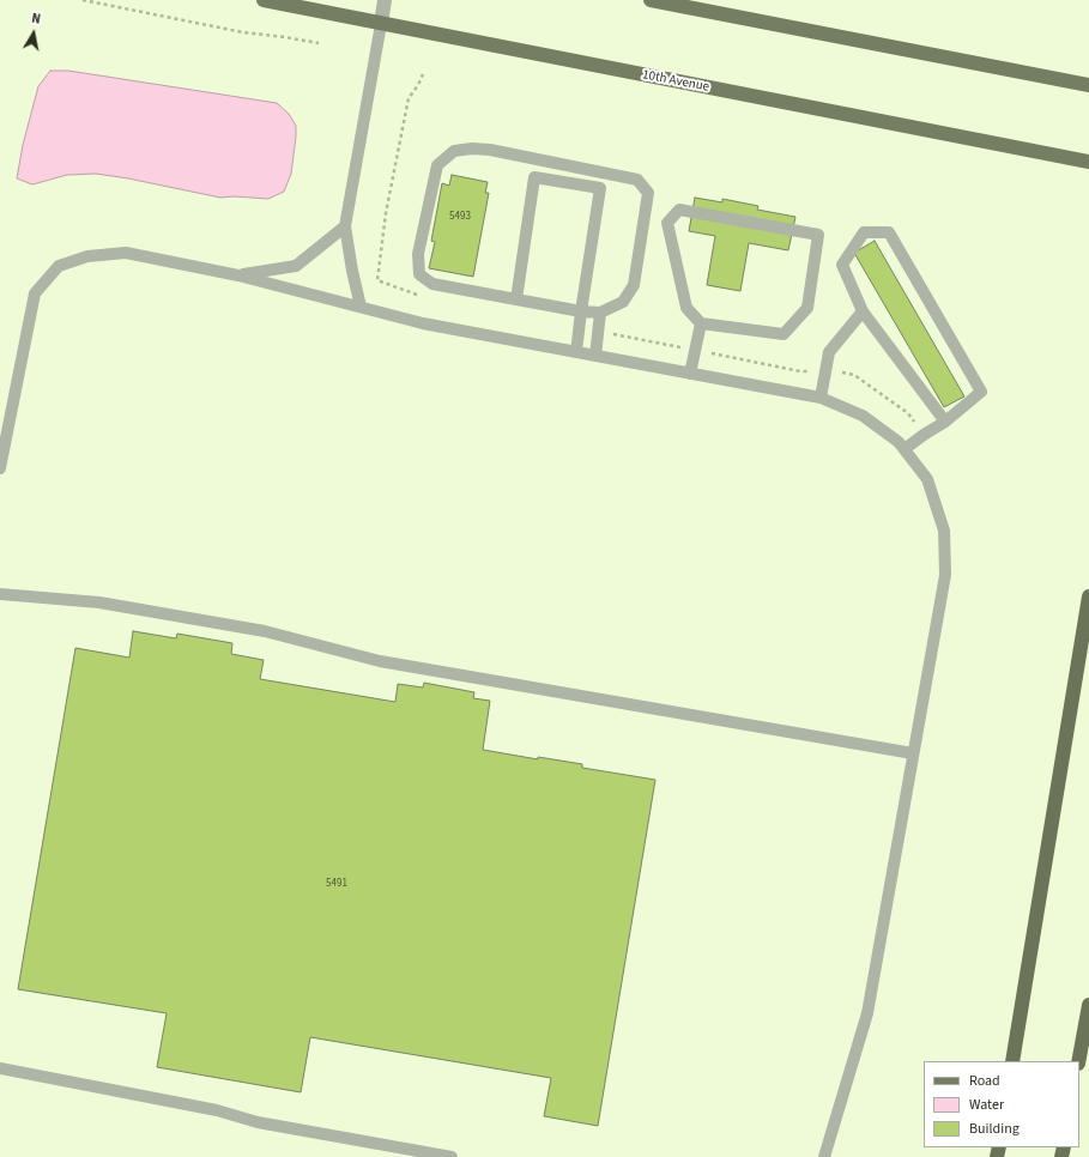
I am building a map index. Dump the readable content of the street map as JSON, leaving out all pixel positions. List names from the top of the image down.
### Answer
{
  "streets": {
    "main road": ["10th Avenue"]
  },
  "house_numbers": ["5493", "5491"],
  "legend": ["Road", "Water", "Building"],
  "north": "top"
}
